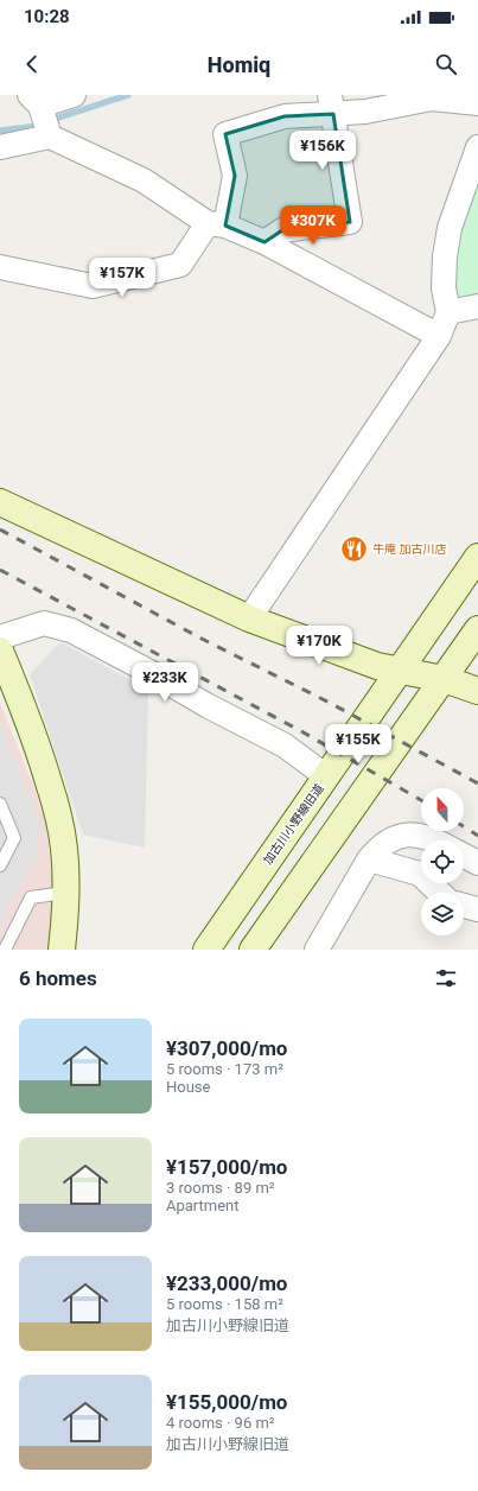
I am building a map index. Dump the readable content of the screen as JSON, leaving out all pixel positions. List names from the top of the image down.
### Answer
{
  "streets": {
    "street": ["加古川小野線旧道"]
  },
  "places": {
    "restaurant": ["牛庵 加古川店"]
  },
  "north": "top",
  "page": {
    "status": "10:28",
    "header": "Homiq",
    "price": [
      "¥156K",
      "¥307K",
      "¥157K",
      "¥170K",
      "¥233K",
      "¥155K"
    ],
    "heading": "6 homes",
    "list": [
      {
        "name": "¥307,000/mo",
        "note": "5 rooms · 173 m² · House"
      },
      {
        "name": "¥157,000/mo",
        "note": "3 rooms · 89 m² · Apartment"
      },
      {
        "name": "¥233,000/mo",
        "note": "5 rooms · 158 m² · 加古川小野線旧道"
      },
      {
        "name": "¥155,000/mo",
        "note": "4 rooms · 96 m² · 加古川小野線旧道"
      }
    ]
  }
}
